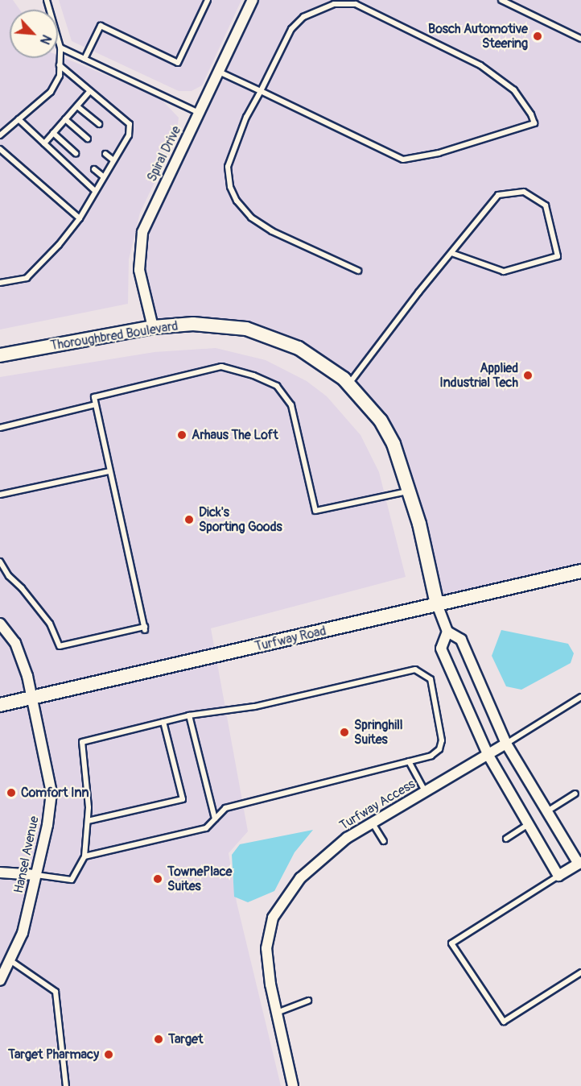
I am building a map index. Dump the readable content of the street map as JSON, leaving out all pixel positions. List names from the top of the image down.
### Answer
{
  "streets": {
    "main road": ["Thoroughbred Boulevard", "Turfway Road"],
    "street": ["Spiral Drive", "Turfway Access", "Hansel Avenue"]
  },
  "crossings": [
    ["Spiral Drive", "Thoroughbred Boulevard"],
    ["Thoroughbred Boulevard", "Turfway Road"],
    ["Turfway Road", "Hansel Avenue"]
  ],
  "places": [
    "Bosch Automotive Steering",
    "Applied Industrial Tech",
    "Arhaus The Loft",
    "Dick's Sporting Goods",
    "Springhill Suites",
    "Comfort Inn",
    "TownePlace Suites",
    "Target",
    "Target Pharmacy"
  ],
  "north": "bottom right"
}
